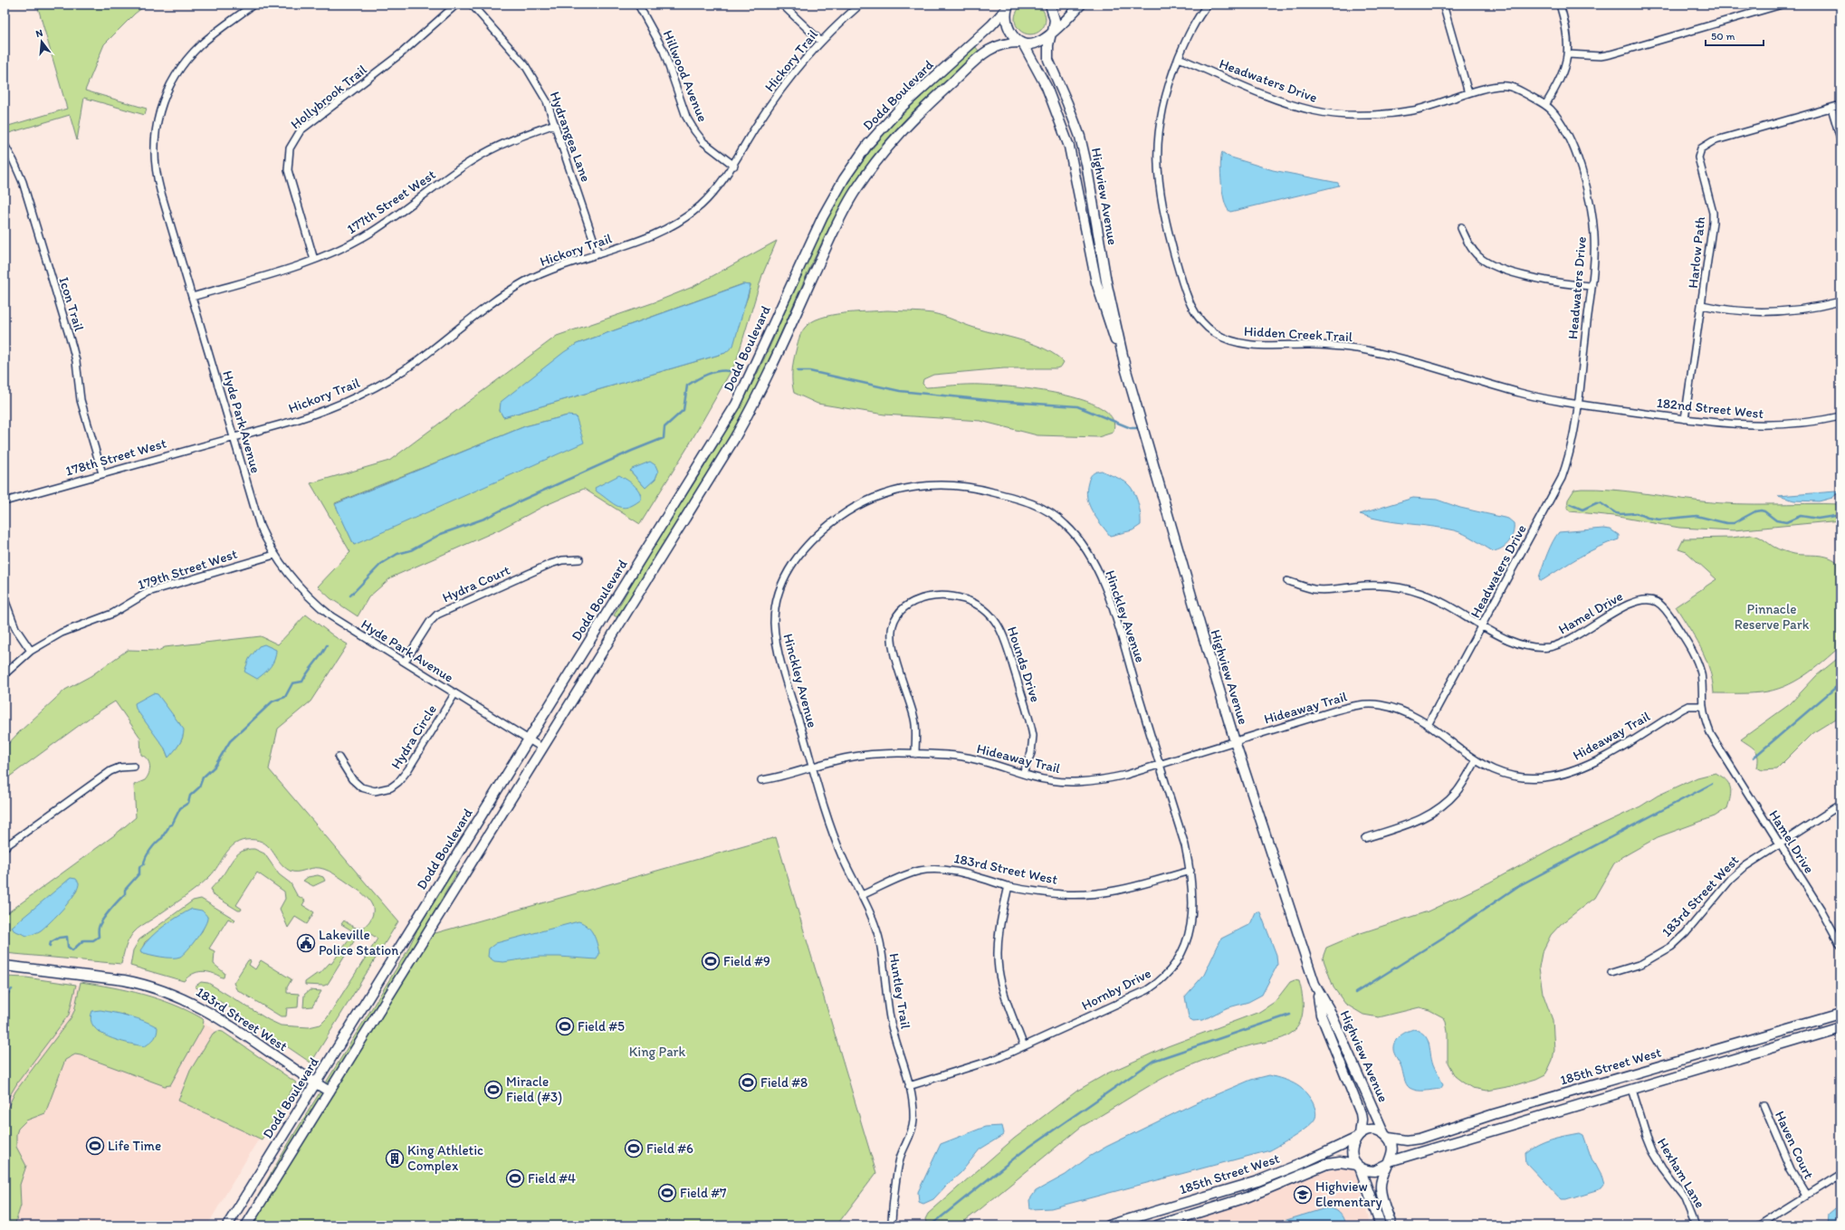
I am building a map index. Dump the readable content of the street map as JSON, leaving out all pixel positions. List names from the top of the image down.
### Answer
{
  "streets": {
    "street": [
      "Hickory Trail",
      "Hillwood Avenue",
      "Headwaters Drive",
      "Dodd Boulevard",
      "Hollybrook Trail",
      "Hydrangea Lane",
      "Highview Avenue",
      "177th Street West",
      "Harlow Path",
      "Icon Trail",
      "Hidden Creek Trail",
      "182nd Street West",
      "Hyde Park Avenue",
      "178th Street West",
      "179th Street West",
      "Hydra Court",
      "Hamel Drive",
      "Hinckley Avenue",
      "Hounds Drive",
      "Hideaway Trail",
      "Hydra Circle",
      "183rd Street West",
      "Hornby Drive",
      "Huntley Trail",
      "185th Street West",
      "Haven Court",
      "Hexham Lane"
    ]
  },
  "crossings": [
    ["Hickory Trail", "Hillwood Avenue"],
    ["Hickory Trail", "Hydrangea Lane"],
    ["Hickory Trail", "Hyde Park Avenue"],
    ["Hickory Trail", "178th Street West"],
    ["Headwaters Drive", "Hidden Creek Trail"],
    ["Headwaters Drive", "182nd Street West"],
    ["Headwaters Drive", "Hamel Drive"],
    ["Headwaters Drive", "Hideaway Trail"],
    ["Dodd Boulevard", "Highview Avenue"],
    ["Dodd Boulevard", "Hyde Park Avenue"],
    ["Dodd Boulevard", "183rd Street West"],
    ["Hollybrook Trail", "177th Street West"],
    ["Hydrangea Lane", "177th Street West"],
    ["Highview Avenue", "Hideaway Trail"],
    ["Highview Avenue", "185th Street West"],
    ["177th Street West", "Hyde Park Avenue"],
    ["Harlow Path", "182nd Street West"],
    ["Icon Trail", "178th Street West"],
    ["Hidden Creek Trail", "182nd Street West"],
    ["Hyde Park Avenue", "178th Street West"],
    ["Hyde Park Avenue", "179th Street West"],
    ["Hyde Park Avenue", "Hydra Court"],
    ["Hyde Park Avenue", "Hydra Circle"],
    ["Hamel Drive", "Hideaway Trail"],
    ["Hamel Drive", "183rd Street West"],
    ["Hinckley Avenue", "Hideaway Trail"],
    ["Hinckley Avenue", "Hornby Drive"],
    ["Hinckley Avenue", "Huntley Trail"],
    ["Hounds Drive", "Hideaway Trail"],
    ["Hideaway Trail", "Hornby Drive"],
    ["Hideaway Trail", "Huntley Trail"],
    ["183rd Street West", "Hornby Drive"],
    ["183rd Street West", "Huntley Trail"],
    ["Hornby Drive", "Huntley Trail"]
  ],
  "parks": ["Pinnacle Reserve Park", "King Park"],
  "places": {
    "public building": ["Lakeville Police Station"],
    "sports": [
      "Field #9",
      "Field #5",
      "Field #8",
      "Miracle Field (#3)",
      "Life Time",
      "Field #6",
      "Field #4",
      "Field #7"
    ],
    "building": ["King Athletic Complex"],
    "school or university": ["Highview Elementary"]
  },
  "scale_bar": "50 m",
  "north": "top"
}
